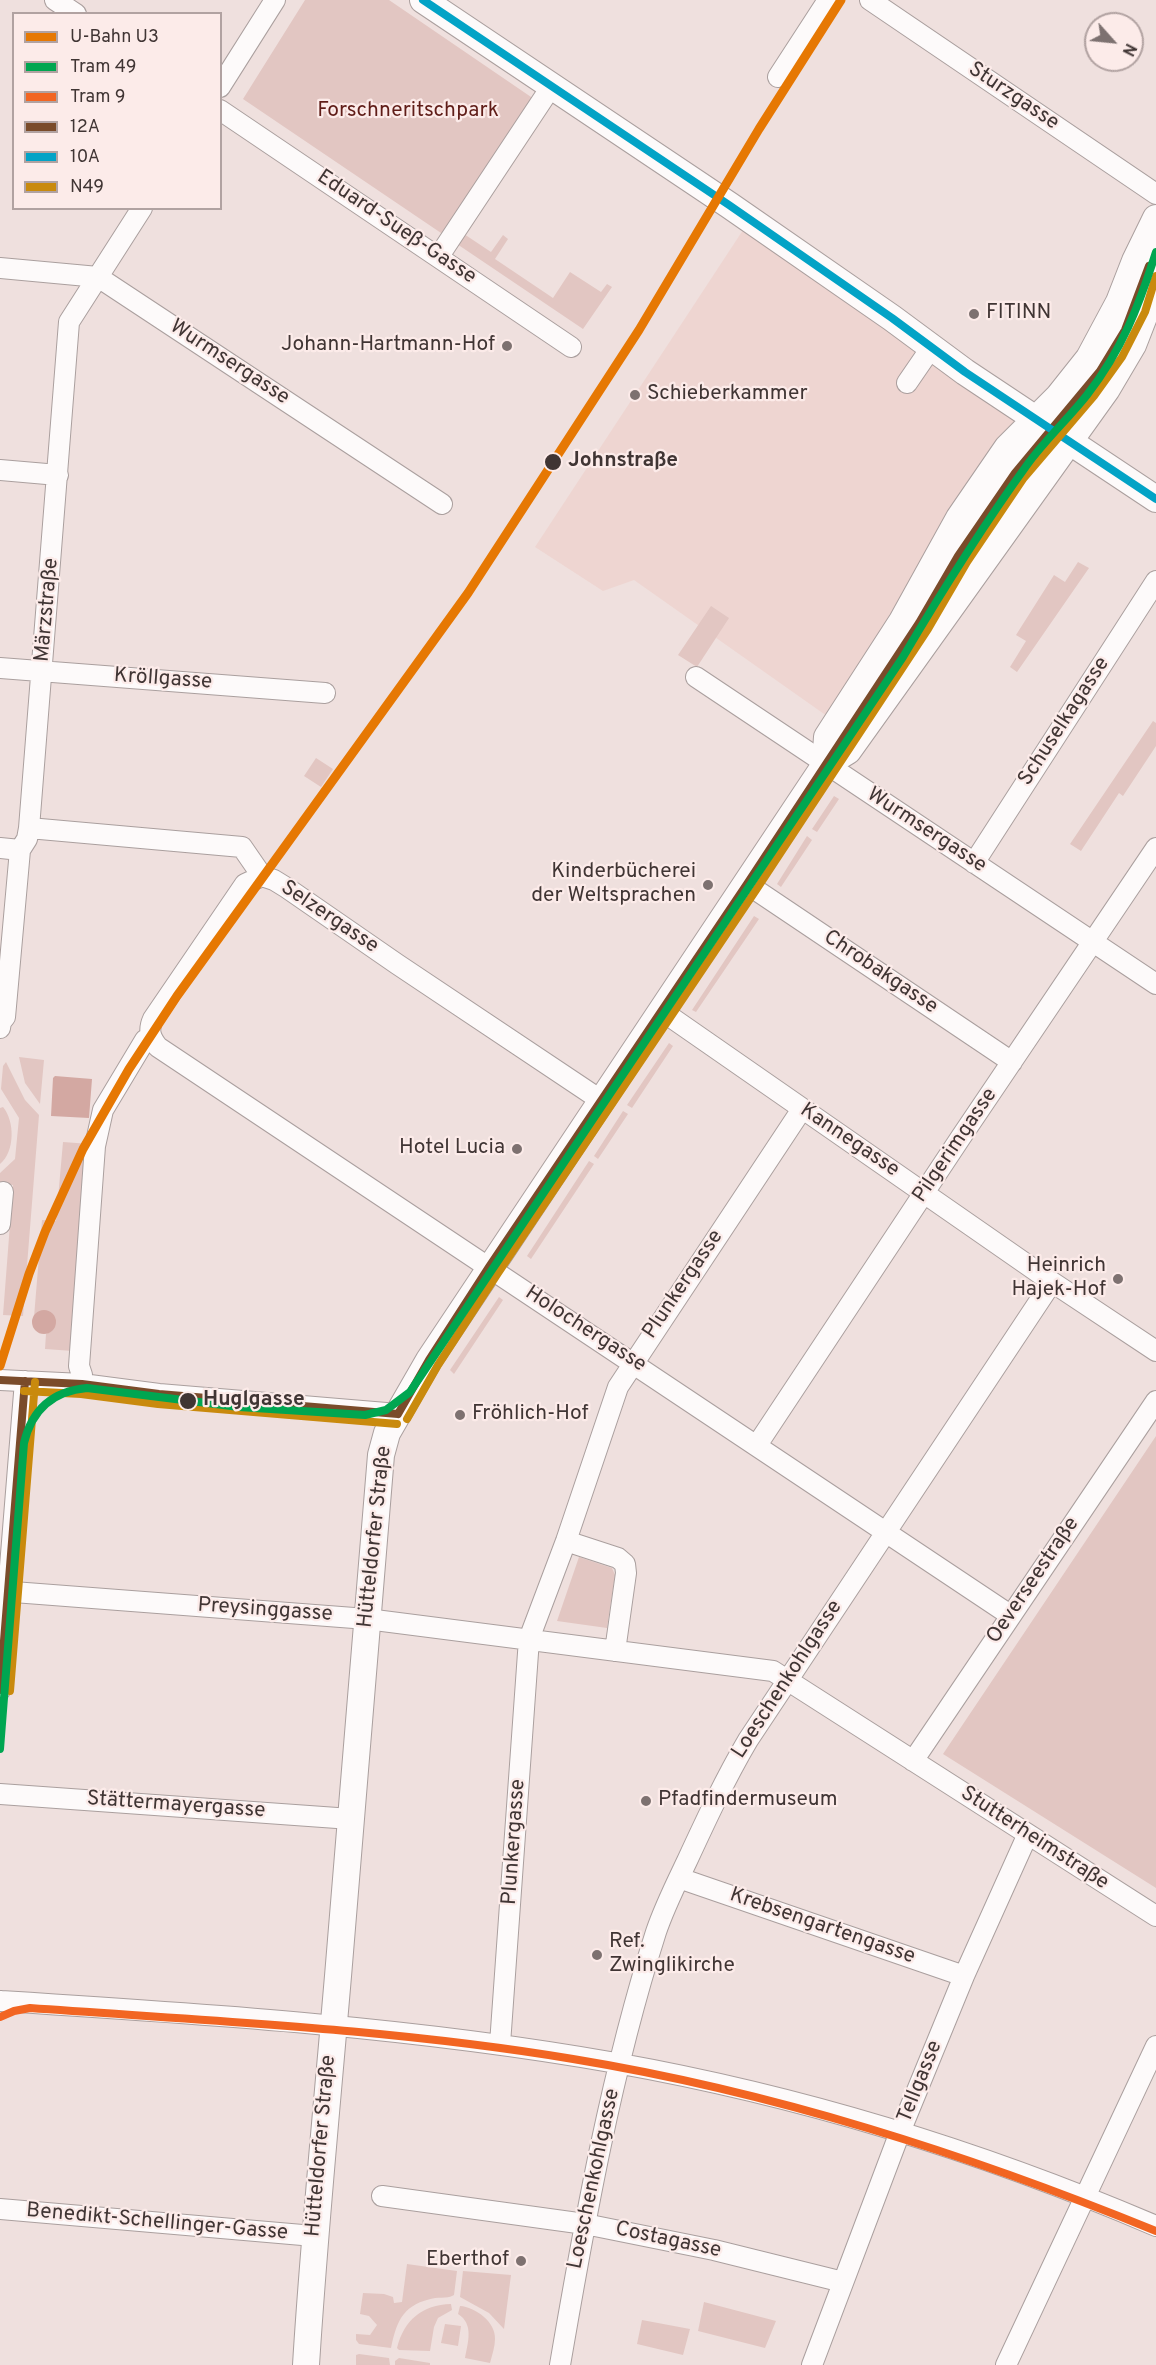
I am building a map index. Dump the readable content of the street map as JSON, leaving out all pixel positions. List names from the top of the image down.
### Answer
{
  "streets": {
    "main road": ["Hütteldorfer Straße"],
    "street": [
      "Sturzgasse",
      "Eduard-Sueß-Gasse",
      "Wurmsergasse",
      "Märzstraße",
      "Kröllgasse",
      "Schuselkagasse",
      "Selzergasse",
      "Chrobakgasse",
      "Kannegasse",
      "Pilgerimgasse",
      "Plunkergasse",
      "Holochergasse",
      "Oeverseestraße",
      "Preysinggasse",
      "Loeschenkohlgasse",
      "Stättermayergasse",
      "Stutterheimstraße",
      "Krebsengartengasse",
      "Tellgasse",
      "Benedikt-Schellinger-Gasse",
      "Costagasse"
    ]
  },
  "crossings": [
    ["Wurmsergasse", "Märzstraße"],
    ["Wurmsergasse", "Schuselkagasse"],
    ["Wurmsergasse", "Pilgerimgasse"],
    ["Wurmsergasse", "Hütteldorfer Straße"],
    ["Märzstraße", "Kröllgasse"],
    ["Märzstraße", "Selzergasse"],
    ["Selzergasse", "Hütteldorfer Straße"],
    ["Chrobakgasse", "Pilgerimgasse"],
    ["Chrobakgasse", "Hütteldorfer Straße"],
    ["Kannegasse", "Pilgerimgasse"],
    ["Kannegasse", "Plunkergasse"],
    ["Kannegasse", "Hütteldorfer Straße"],
    ["Kannegasse", "Loeschenkohlgasse"],
    ["Pilgerimgasse", "Holochergasse"],
    ["Plunkergasse", "Holochergasse"],
    ["Plunkergasse", "Preysinggasse"],
    ["Holochergasse", "Hütteldorfer Straße"],
    ["Holochergasse", "Oeverseestraße"],
    ["Holochergasse", "Loeschenkohlgasse"],
    ["Hütteldorfer Straße", "Preysinggasse"],
    ["Hütteldorfer Straße", "Stättermayergasse"],
    ["Hütteldorfer Straße", "Benedikt-Schellinger-Gasse"],
    ["Oeverseestraße", "Stutterheimstraße"],
    ["Loeschenkohlgasse", "Krebsengartengasse"],
    ["Loeschenkohlgasse", "Costagasse"],
    ["Stutterheimstraße", "Tellgasse"],
    ["Krebsengartengasse", "Tellgasse"],
    ["Tellgasse", "Costagasse"]
  ],
  "parks": ["Forschneritschpark"],
  "places": [
    "FITINN",
    "Johann-Hartmann-Hof",
    "Schieberkammer",
    "Johnstraße",
    "Kinderbücherei der Weltsprachen",
    "Hotel Lucia",
    "Heinrich Hajek-Hof",
    "Huglgasse",
    "Fröhlich-Hof",
    "Pfadfindermuseum",
    "Ref. Zwinglikirche",
    "Eberthof"
  ],
  "lines": [
    "metro line U3",
    "transit line 10A",
    "tram line 49",
    "transit line 12A",
    "transit line N49",
    "tram line 9"
  ],
  "legend": [
    "U-Bahn U3",
    "Tram 49",
    "Tram 9",
    "12A",
    "10A",
    "N49"
  ],
  "north": "bottom right"
}
